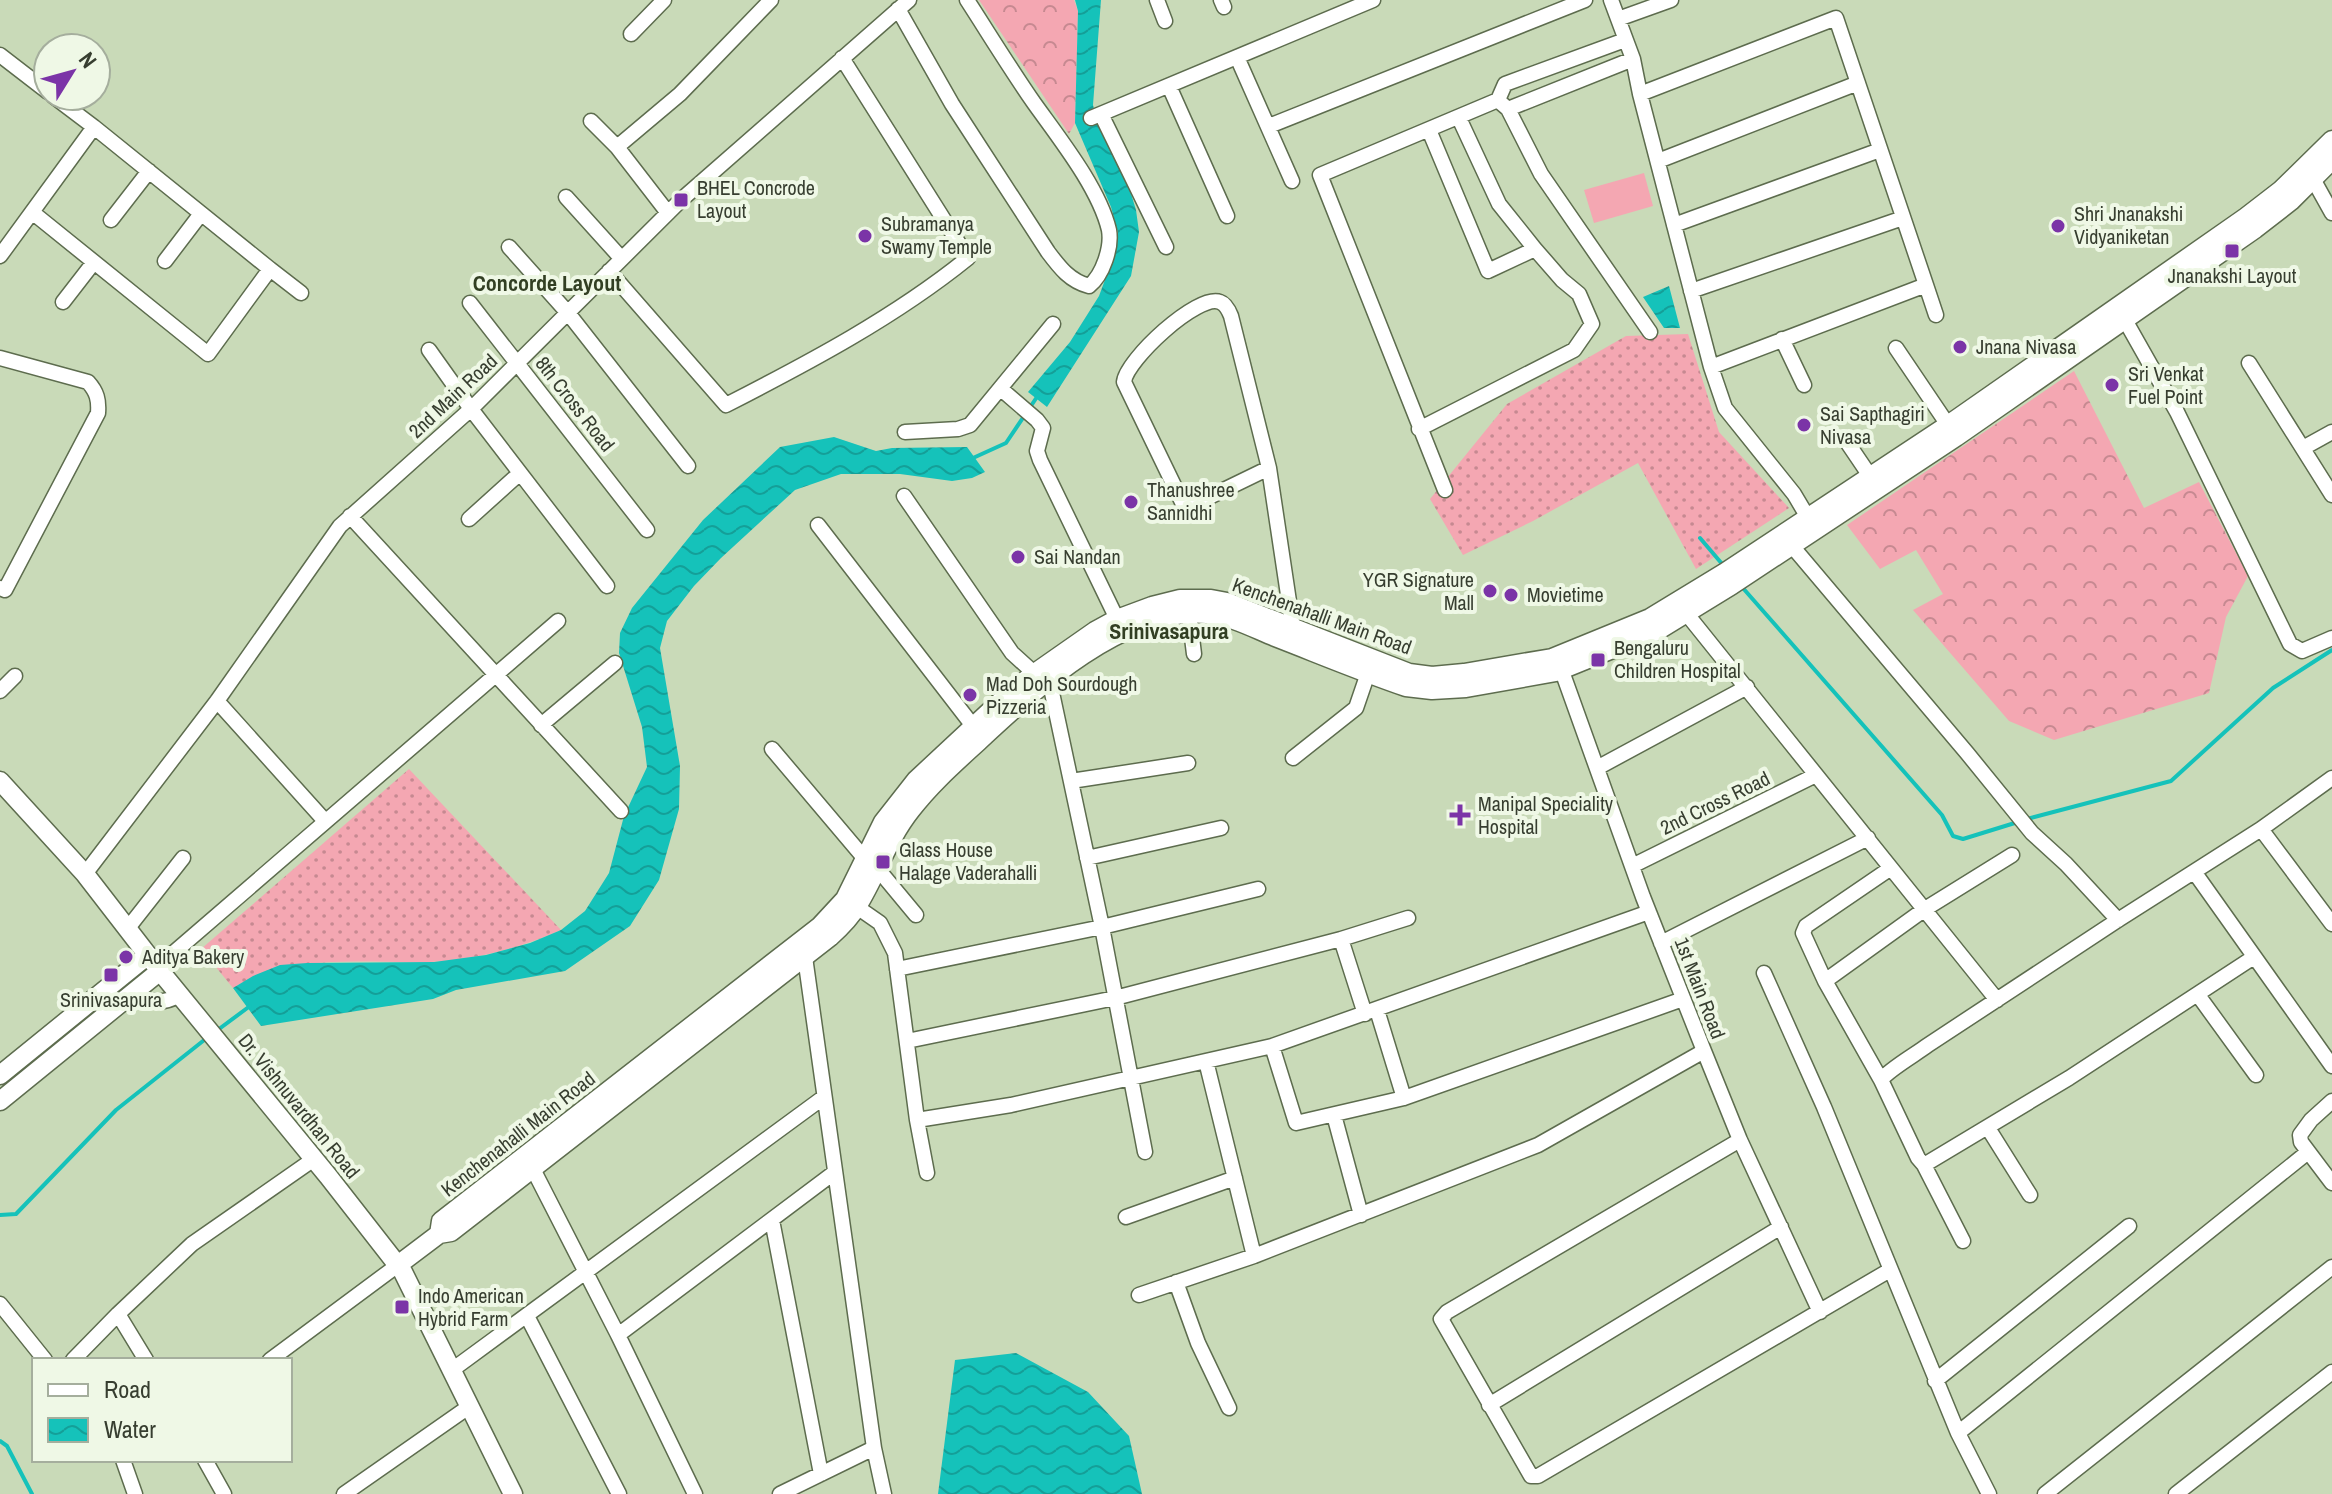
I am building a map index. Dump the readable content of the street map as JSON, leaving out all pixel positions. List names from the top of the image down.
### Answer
{
  "streets": {
    "main road": ["Kenchenahalli Main Road", "Dr. Vishnuvardhan Road"],
    "street": [
      "2nd Main Road",
      "8th Cross Road",
      "2nd Cross Road",
      "1st Main Road"
    ]
  },
  "crossings": [
    ["2nd Main Road", "8th Cross Road"],
    ["2nd Main Road", "Dr. Vishnuvardhan Road"],
    ["Kenchenahalli Main Road", "1st Main Road"],
    ["2nd Cross Road", "1st Main Road"]
  ],
  "districts": ["Concorde Layout", "Srinivasapura"],
  "places": {
    "transit": [
      "BHEL Concrode Layout",
      "Jnanakshi Layout",
      "Bengaluru Children Hospital",
      "Glass House Halage Vaderahalli",
      "Srinivasapura",
      "Indo American Hybrid Farm"
    ],
    "other": [
      "Shri Jnanakshi Vidyaniketan",
      "Subramanya Swamy Temple",
      "Jnana Nivasa",
      "Sri Venkat Fuel Point",
      "Sai Sapthagiri Nivasa",
      "Thanushree Sannidhi",
      "Sai Nandan",
      "YGR Signature Mall",
      "Movietime",
      "Mad Doh Sourdough Pizzeria",
      "Aditya Bakery"
    ],
    "health": ["Manipal Speciality Hospital"]
  },
  "legend": ["Road", "Water"],
  "north": "top right"
}
